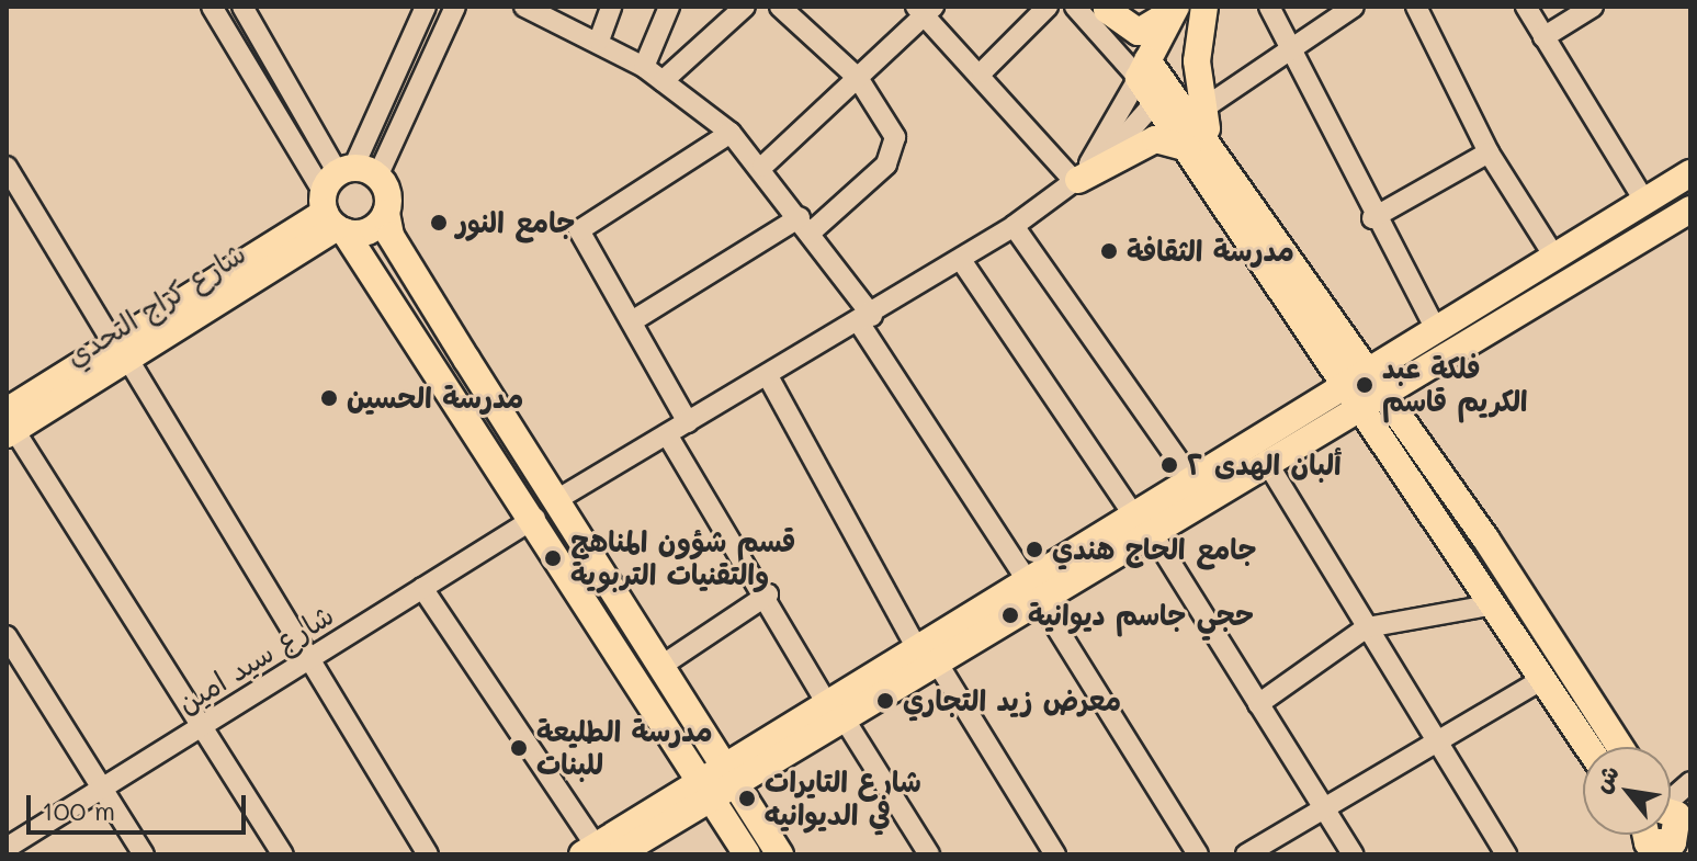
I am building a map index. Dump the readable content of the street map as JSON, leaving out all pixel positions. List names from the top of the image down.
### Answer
{
  "streets": {
    "main road": ["شارع كراج التحدي"],
    "street": ["شارع سيد امين"]
  },
  "places": [
    "جامع النور",
    "مدرسة الثقافة",
    "فلكة عبد الكريم قاسم",
    "مدرسة الحسين",
    "ألبان الهدى ٢",
    "جامع الحاج هندي",
    "قسم شؤون المناهج والتقنيات التربوية",
    "حجي جاسم ديوانية",
    "معرض زيد التجاري",
    "مدرسة الطليعة للبنات",
    "شارع التايرات في الديوانيه"
  ],
  "scale_bar": "100 m",
  "north": "top left"
}
